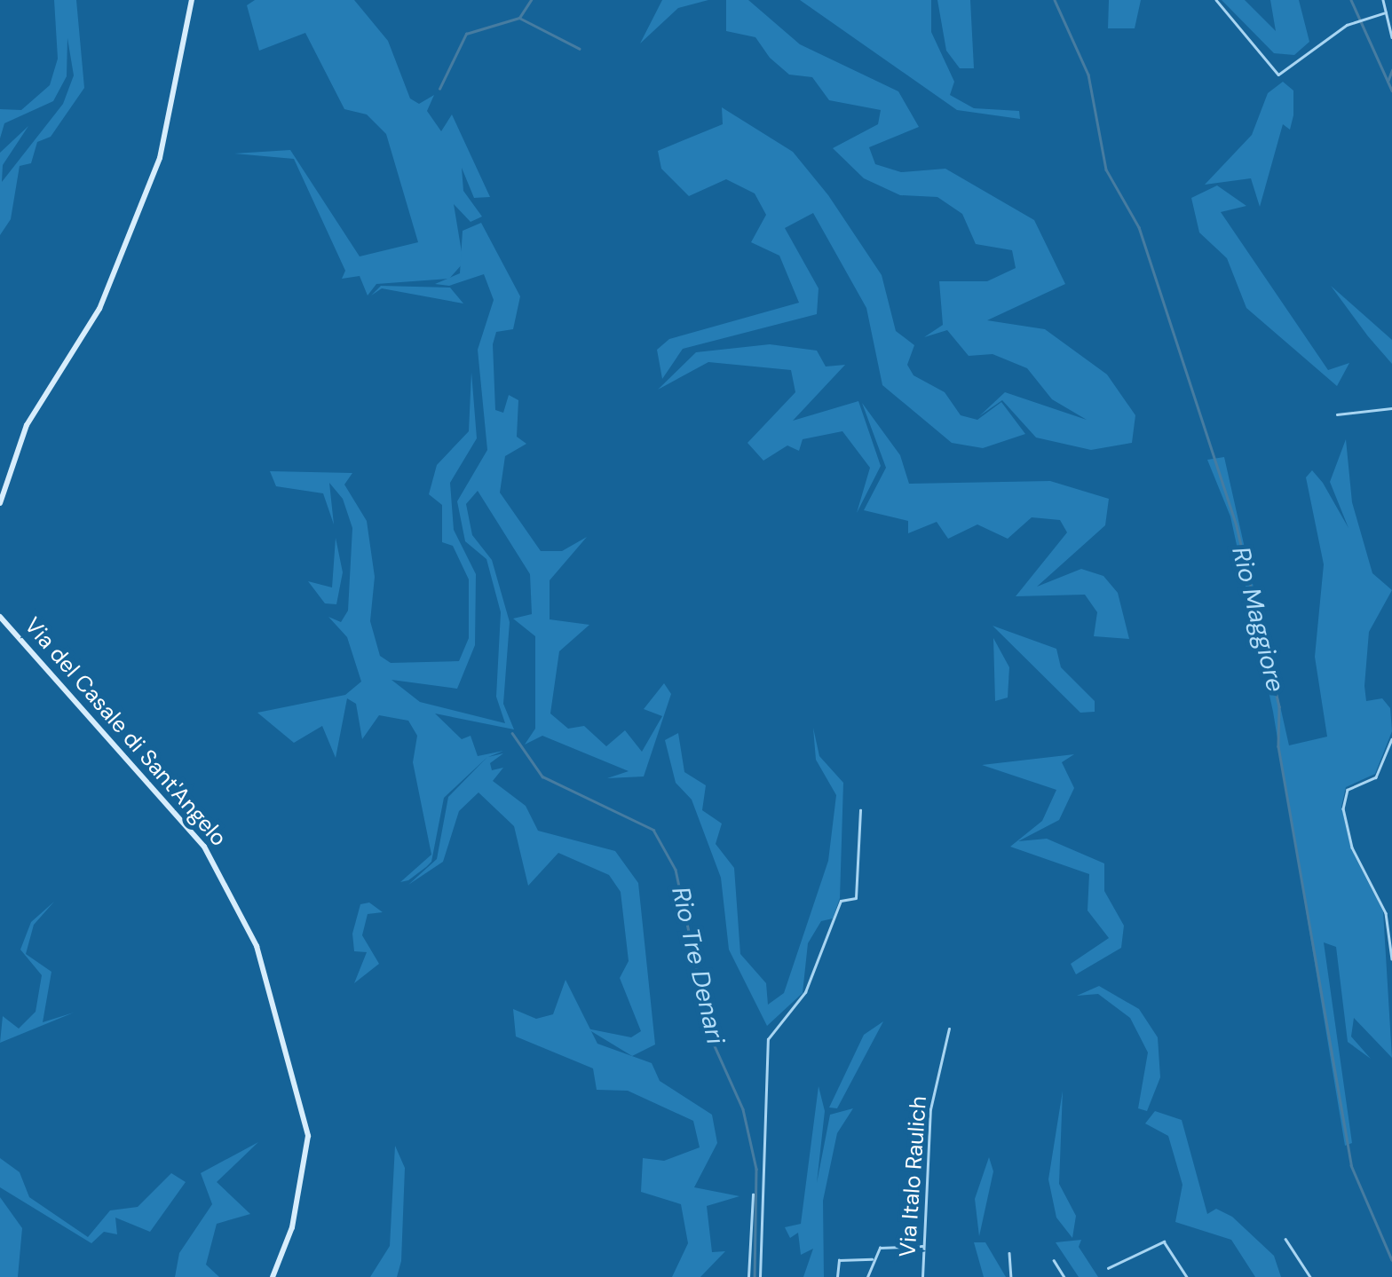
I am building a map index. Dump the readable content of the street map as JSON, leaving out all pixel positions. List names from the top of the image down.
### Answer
{
  "streets": {
    "main road": ["Via del Casale di Sant'Angelo"],
    "street": ["Via Italo Raulich"]
  },
  "water": ["Rio Maggiore", "Rio Tre Denari"]
}
